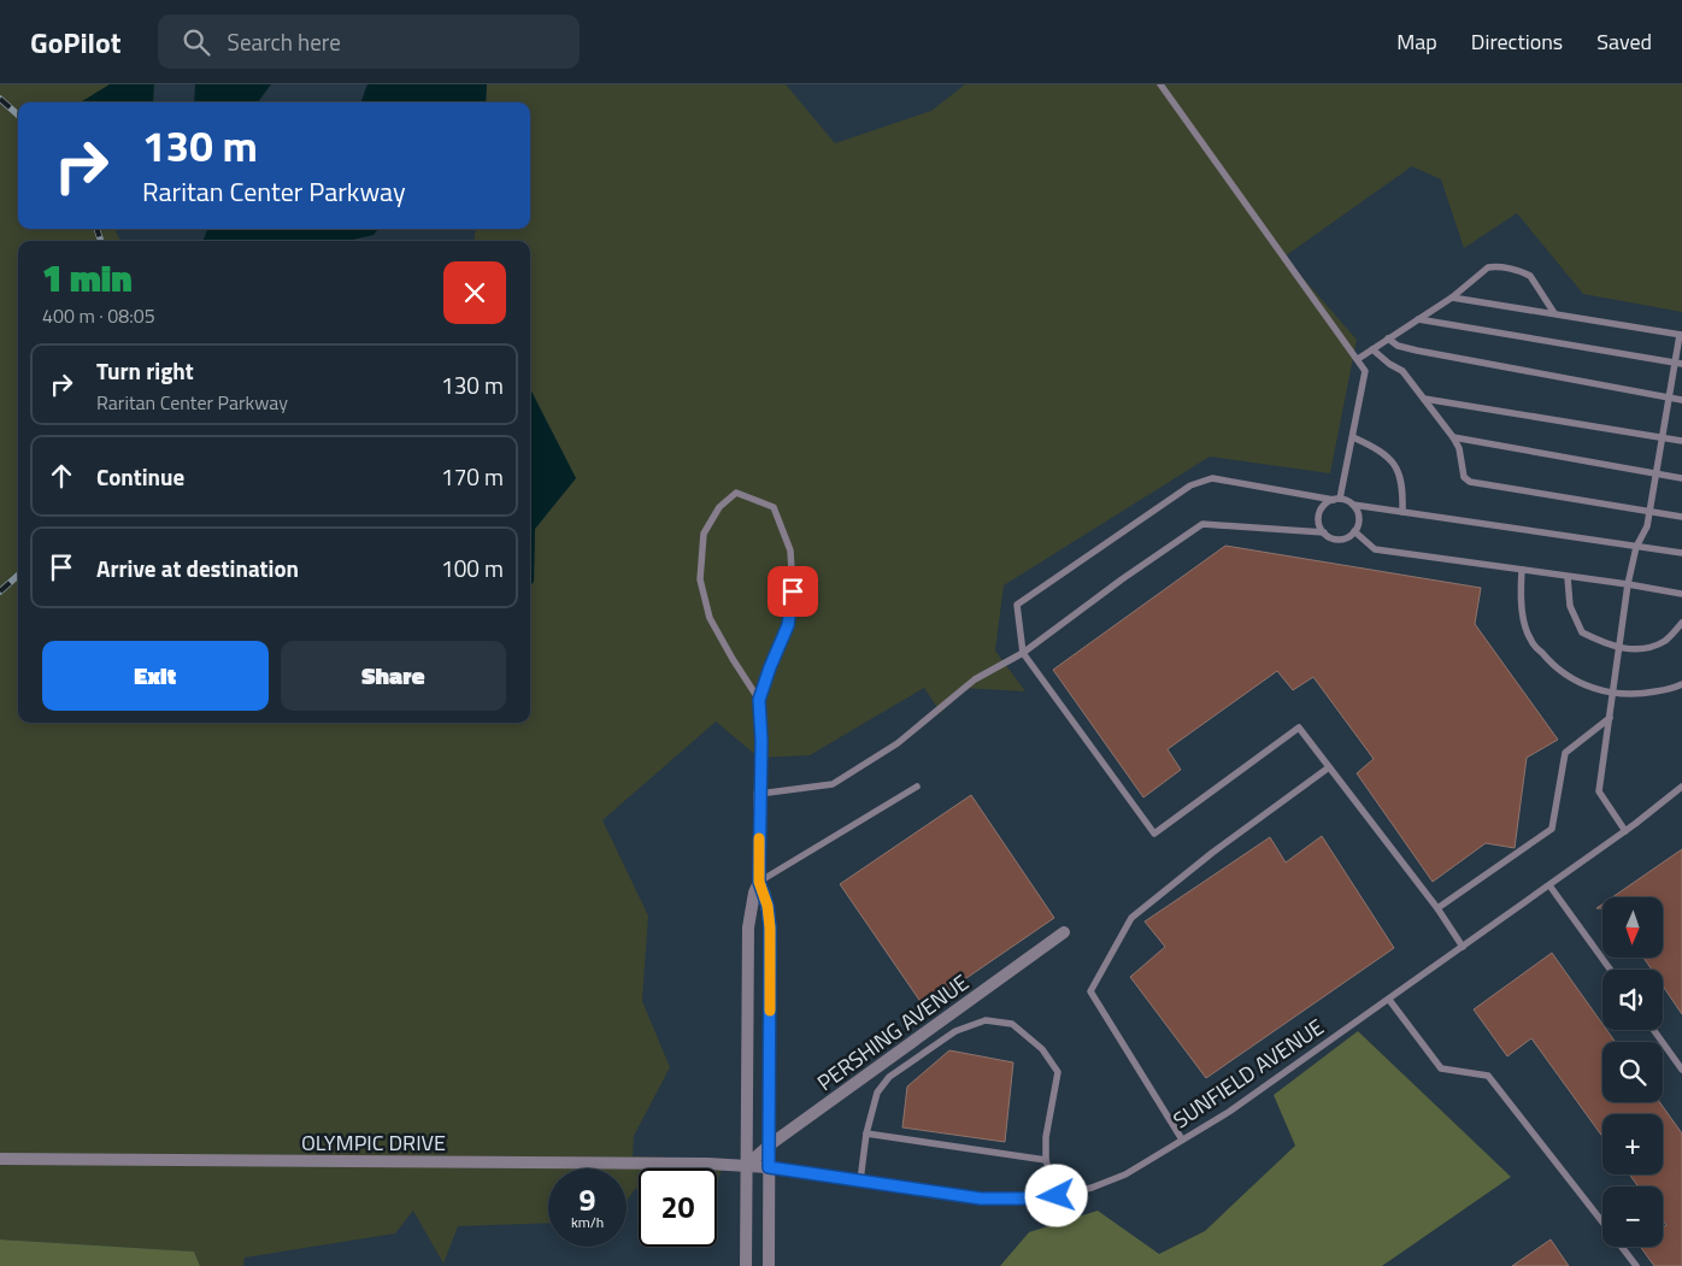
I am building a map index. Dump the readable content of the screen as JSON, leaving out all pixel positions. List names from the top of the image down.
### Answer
{
  "streets": {
    "street": ["PERSHING AVENUE", "OLYMPIC DRIVE"],
    "lane": ["SUNFIELD AVENUE"]
  },
  "crossings": [
    ["PERSHING AVENUE", "OLYMPIC DRIVE"],
    ["SUNFIELD AVENUE", "OLYMPIC DRIVE"]
  ],
  "north": "bottom",
  "page": {
    "header": "GoPilot",
    "search": "Search here",
    "nav": ["Map", "Directions", "Saved"],
    "turn": ["130 m", "Raritan Center Parkway"],
    "heading": ["1 min", "400 m · 08:05"],
    "list": [
      {
        "name": "Turn right",
        "note": "Raritan Center Parkway",
        "value": "130 m"
      },
      {
        "name": "Continue",
        "value": "170 m"
      },
      {
        "name": "Arrive at destination",
        "value": "100 m"
      }
    ],
    "buttons": ["Exit", "Share"],
    "map_buttons": ["+", "−"],
    "speed": "9 km/h",
    "limit": "20"
  }
}
